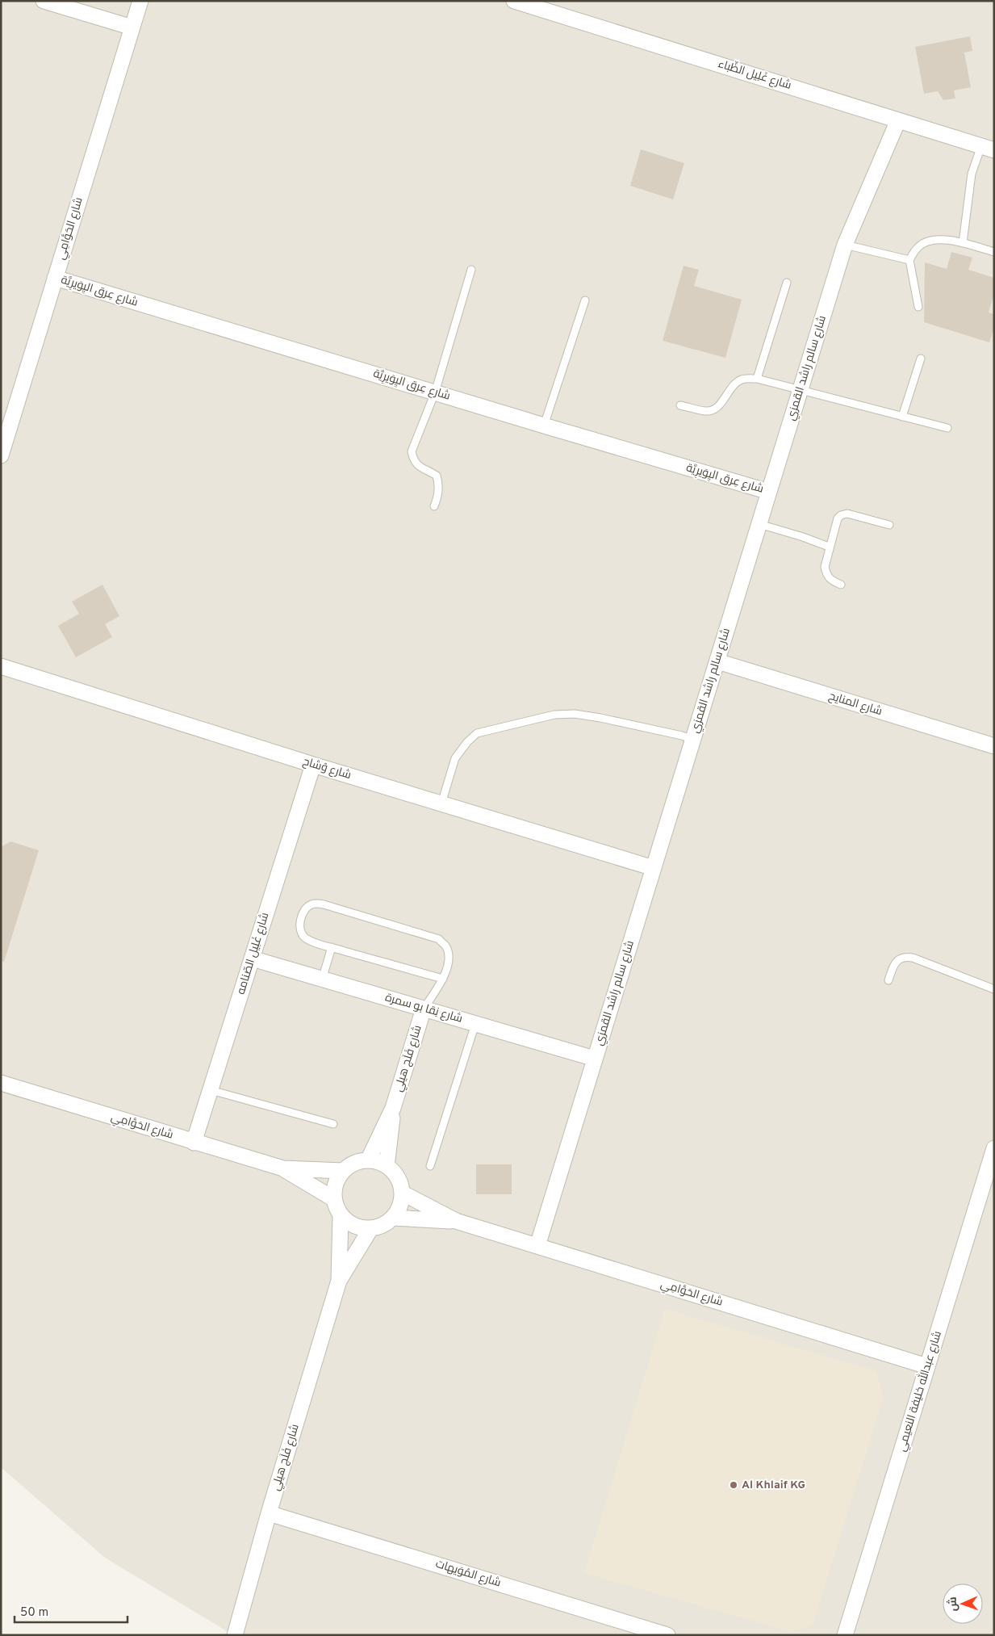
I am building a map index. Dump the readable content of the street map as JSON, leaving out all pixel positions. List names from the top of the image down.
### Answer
{
  "streets": {
    "street": [
      "شارع غَلِيل الظِّباء",
      "شارع الحَوَّامِي",
      "شارع عِرق اليِوَيرِيَّة",
      "شارع سالم راشد القمزي",
      "شارع المنايح",
      "شارع وُشاح",
      "شارع غَلِيل الصّنامه",
      "شارع نِقا بو سمرة",
      "شارع فَلَج هيلي",
      "شارع عبدالله خليفة النعيمي",
      "شارع المُوَيهات"
    ]
  },
  "crossings": [
    ["شارع غَلِيل الظِّباء", "شارع سالم راشد القمزي"],
    ["شارع الحَوَّامِي", "شارع عِرق اليِوَيرِيَّة"],
    ["شارع الحَوَّامِي", "شارع سالم راشد القمزي"],
    ["شارع الحَوَّامِي", "شارع غَلِيل الصّنامه"],
    ["شارع الحَوَّامِي", "شارع فَلَج هيلي"],
    ["شارع الحَوَّامِي", "شارع عبدالله خليفة النعيمي"],
    ["شارع عِرق اليِوَيرِيَّة", "شارع سالم راشد القمزي"],
    ["شارع سالم راشد القمزي", "شارع المنايح"],
    ["شارع سالم راشد القمزي", "شارع وُشاح"],
    ["شارع سالم راشد القمزي", "شارع نِقا بو سمرة"],
    ["شارع وُشاح", "شارع غَلِيل الصّنامه"],
    ["شارع غَلِيل الصّنامه", "شارع نِقا بو سمرة"],
    ["شارع نِقا بو سمرة", "شارع فَلَج هيلي"],
    ["شارع فَلَج هيلي", "شارع المُوَيهات"]
  ],
  "places": ["Al Khlaif KG"],
  "scale_bar": "50 m",
  "north": "left"
}
